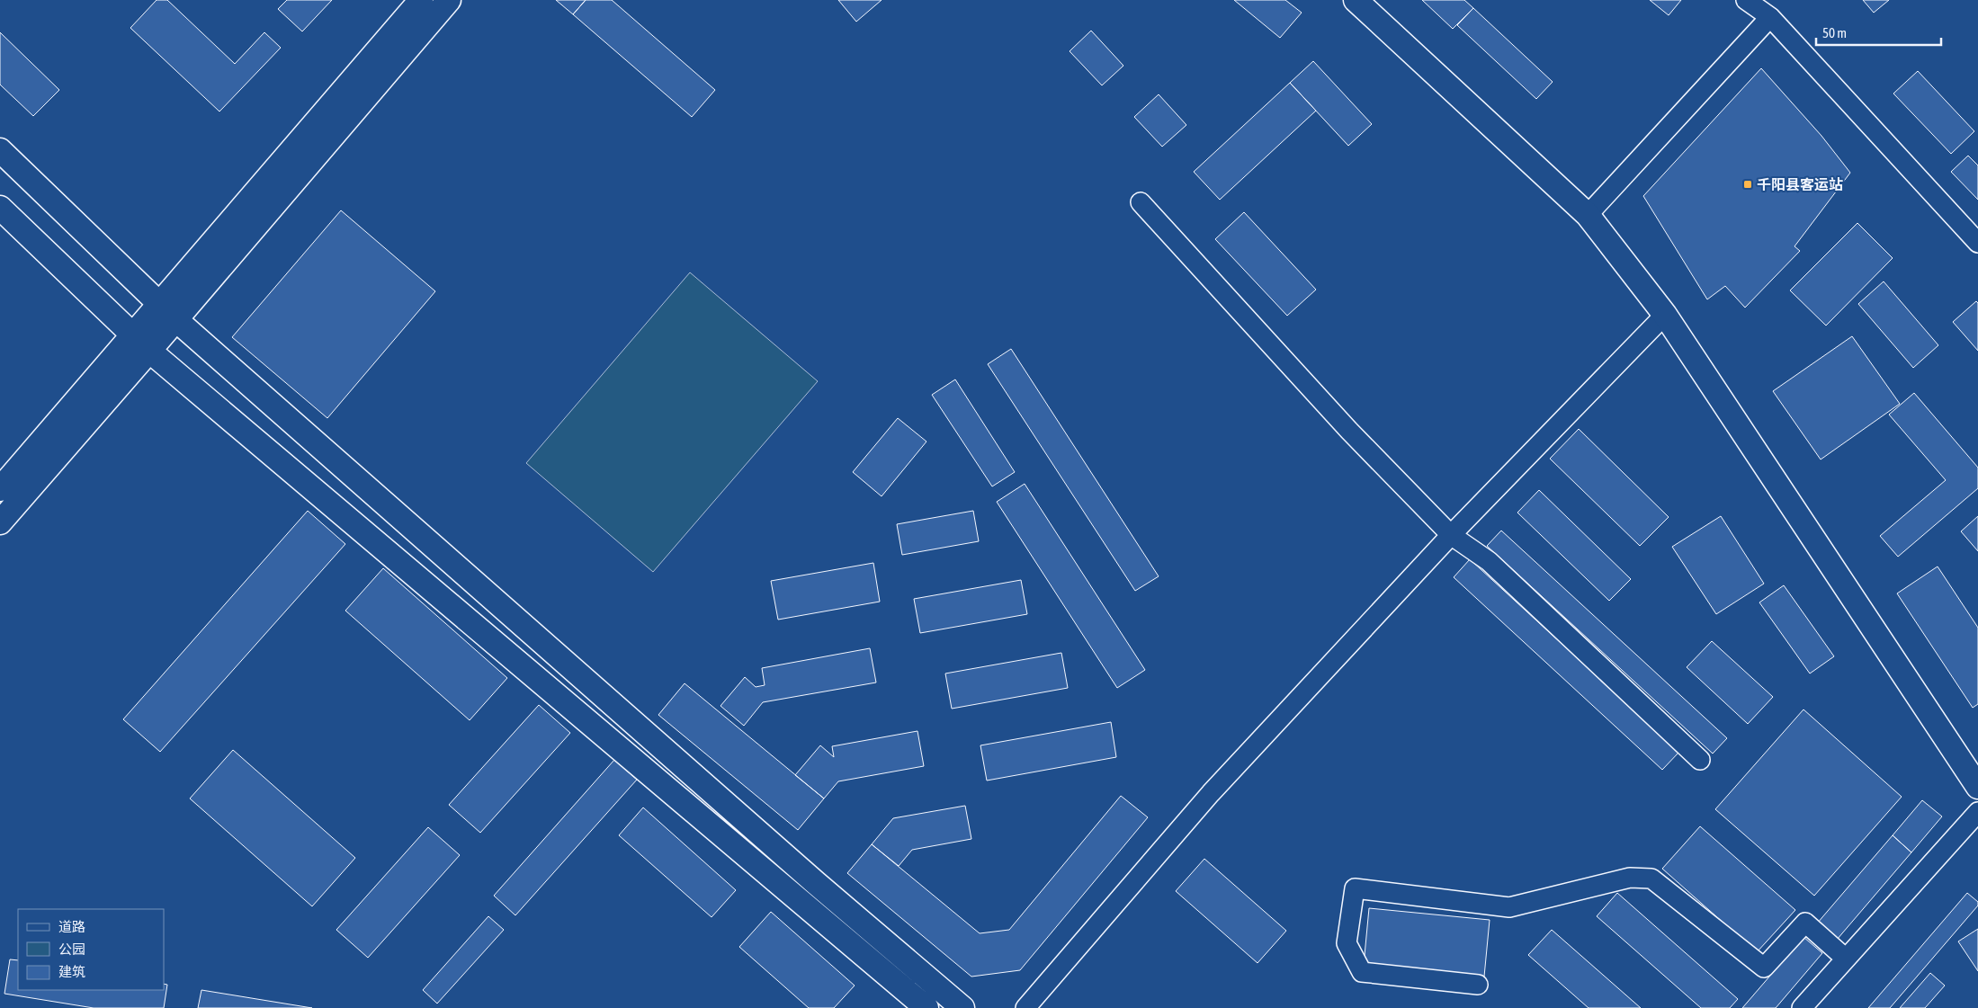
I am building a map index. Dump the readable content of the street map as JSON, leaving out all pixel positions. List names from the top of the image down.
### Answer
{
  "places": {
    "transit": ["千阳县客运站"]
  },
  "legend": ["道路", "公园", "建筑"],
  "scale_bar": "50 m"
}
